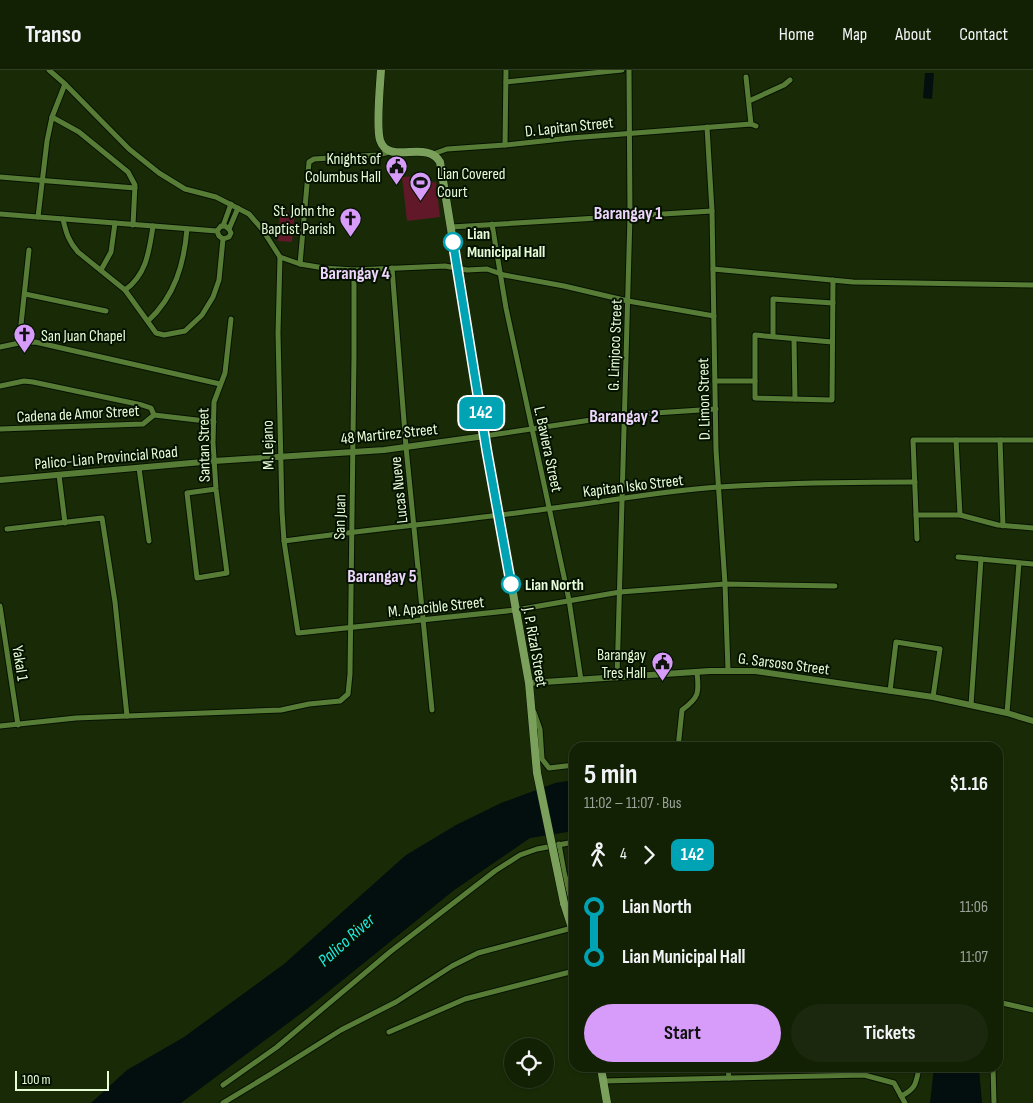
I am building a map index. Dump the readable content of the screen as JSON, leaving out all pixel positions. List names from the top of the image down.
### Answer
{
  "streets": {
    "main road": ["J. P. Rizal Street"],
    "street": [
      "D. Lapitan Street",
      "G. Limjoco Street",
      "D. Limon Street",
      "Cadena de Amor Street",
      "48 Martirez Street",
      "Santan Street",
      "M. Lejano",
      "L. Baviera Street",
      "Palico-Lian Provincial Road",
      "Kapitan Isko Street",
      "Lucas Nueve",
      "San Juan",
      "M. Apacible Street",
      "Yakal 1",
      "G. Sarsoso Street"
    ]
  },
  "crossings": [
    ["D. Lapitan Street", "G. Limjoco Street"],
    ["D. Lapitan Street", "D. Limon Street"],
    ["D. Lapitan Street", "J. P. Rizal Street"],
    ["G. Limjoco Street", "48 Martirez Street"],
    ["G. Limjoco Street", "Kapitan Isko Street"],
    ["G. Limjoco Street", "M. Apacible Street"],
    ["G. Limjoco Street", "G. Sarsoso Street"],
    ["D. Limon Street", "48 Martirez Street"],
    ["D. Limon Street", "Kapitan Isko Street"],
    ["D. Limon Street", "M. Apacible Street"],
    ["D. Limon Street", "G. Sarsoso Street"],
    ["Cadena de Amor Street", "Santan Street"],
    ["48 Martirez Street", "Santan Street"],
    ["48 Martirez Street", "M. Lejano"],
    ["48 Martirez Street", "L. Baviera Street"],
    ["48 Martirez Street", "Palico-Lian Provincial Road"],
    ["48 Martirez Street", "Lucas Nueve"],
    ["48 Martirez Street", "San Juan"],
    ["48 Martirez Street", "J. P. Rizal Street"],
    ["Santan Street", "Palico-Lian Provincial Road"],
    ["M. Lejano", "Kapitan Isko Street"],
    ["M. Lejano", "M. Apacible Street"],
    ["L. Baviera Street", "Kapitan Isko Street"],
    ["L. Baviera Street", "M. Apacible Street"],
    ["L. Baviera Street", "G. Sarsoso Street"],
    ["Kapitan Isko Street", "Lucas Nueve"],
    ["Kapitan Isko Street", "San Juan"],
    ["Kapitan Isko Street", "J. P. Rizal Street"],
    ["Lucas Nueve", "M. Apacible Street"],
    ["San Juan", "M. Apacible Street"],
    ["San Juan", "Yakal 1"],
    ["M. Apacible Street", "J. P. Rizal Street"],
    ["J. P. Rizal Street", "G. Sarsoso Street"]
  ],
  "districts": [
    "Barangay 1",
    "Barangay 4",
    "Barangay 2",
    "Barangay 5"
  ],
  "water": ["Palico River"],
  "places": {
    "public building": ["Knights of Columbus Hall", "Barangay Tres Hall"],
    "sports": ["Lian Covered Court"],
    "church": ["St. John the Baptist Parish", "San Juan Chapel"],
    "other": ["Lian Municipal Hall", "Lian North"]
  },
  "lines": ["bus line 142"],
  "scale_bar": "100 m",
  "page": {
    "header": "Transo",
    "nav": [
      "Home",
      "Map",
      "About",
      "Contact"
    ],
    "on_map": "142",
    "heading": ["5 min", "11:02 – 11:07 · Bus", "$1.16"],
    "legs": ["4", "142"],
    "list": [
      {
        "name": "Lian North",
        "value": "11:06"
      },
      {
        "name": "Lian Municipal Hall",
        "value": "11:07"
      }
    ],
    "buttons": ["Start", "Tickets"],
    "scale": "100 m"
  }
}
